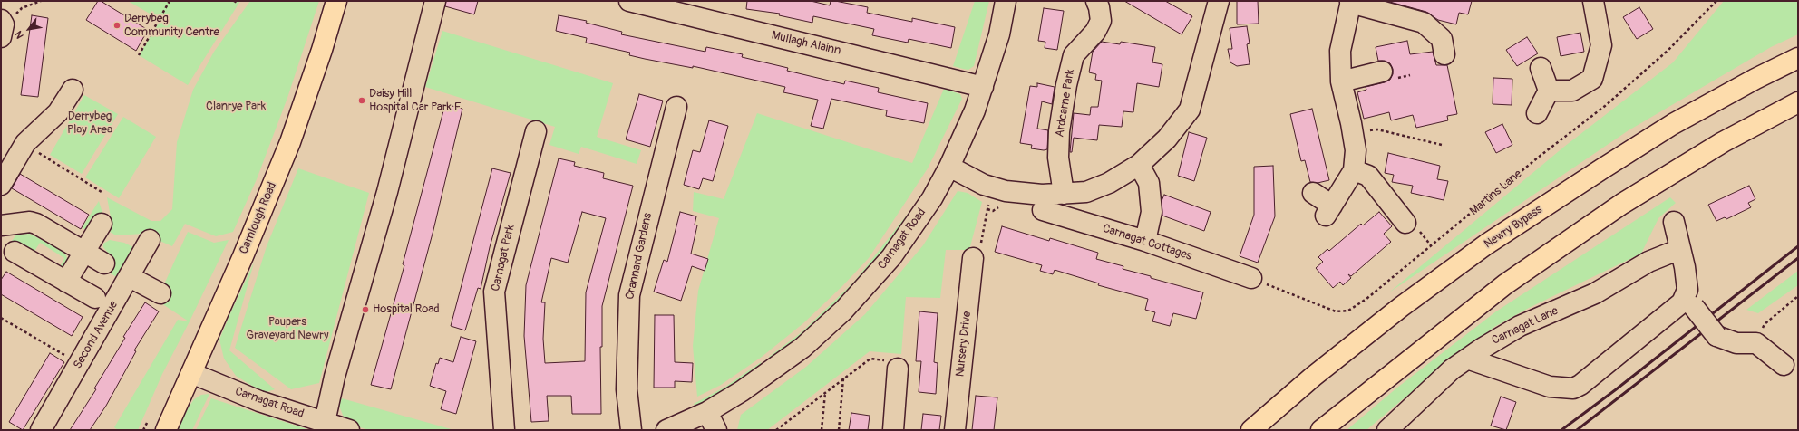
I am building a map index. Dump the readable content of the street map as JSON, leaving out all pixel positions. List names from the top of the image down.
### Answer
{
  "streets": {
    "main road": ["Camlough Road", "Newry Bypass"],
    "street": [
      "Mullagh Alainn",
      "Ardcarne Park",
      "Carnagat Road",
      "Carnagat Cottages",
      "Crannard Gardens",
      "Carnagat Park",
      "Carnagat Lane",
      "Second Avenue",
      "Nursery Drive"
    ],
    "path": ["Martins Lane"]
  },
  "crossings": [
    ["Mullagh Alainn", "Carnagat Road"],
    ["Martins Lane", "Carnagat Cottages"],
    ["Camlough Road", "Carnagat Road"]
  ],
  "parks": ["Clanrye Park", "Derrybeg Play Area", "Paupers Graveyard Newry"],
  "places": ["Derrybeg Community Centre", "Daisy Hill Hospital Car Park F", "Hospital Road"],
  "north": "bottom left"
}
